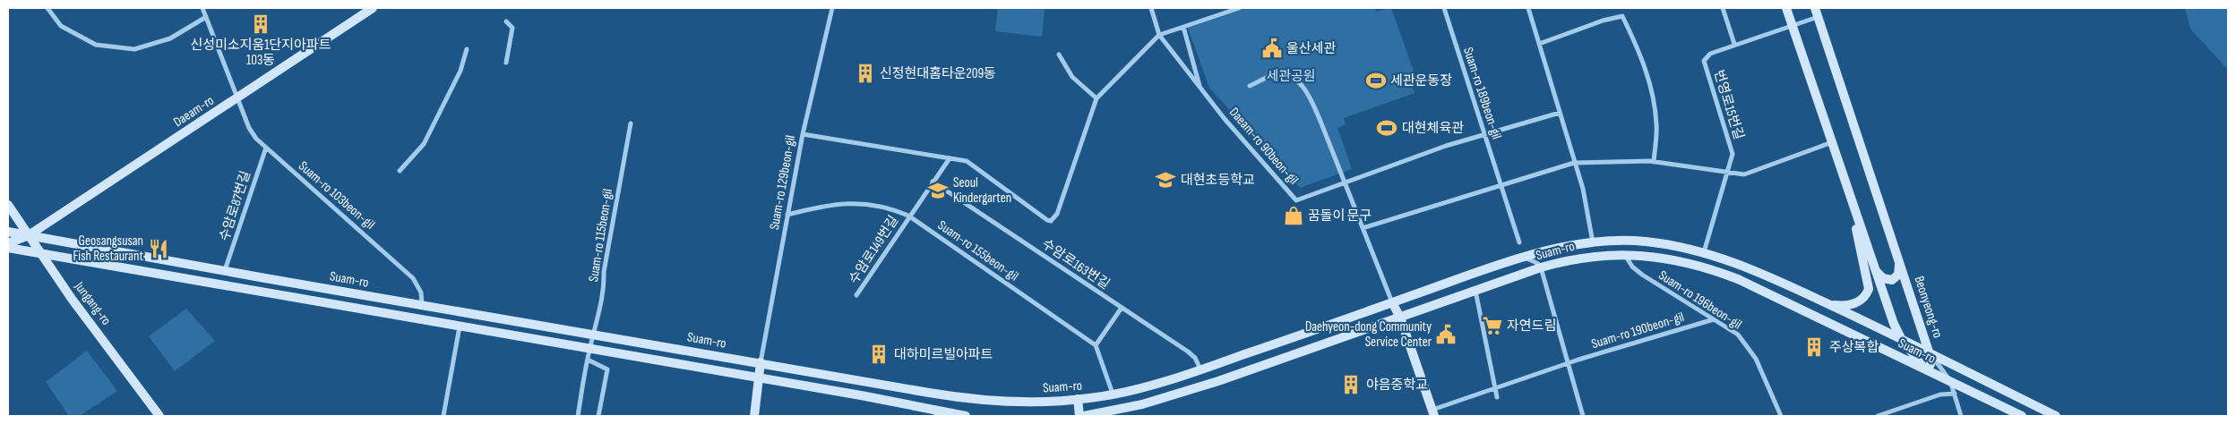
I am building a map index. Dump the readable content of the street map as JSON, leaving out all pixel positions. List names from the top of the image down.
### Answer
{
  "streets": {
    "main road": [
      "Daeam-ro",
      "Suam-ro",
      "Jungang-ro",
      "Beonyeong-ro"
    ],
    "street": [
      "Suam-ro 189beon-gil",
      "번영로15번길",
      "Daeam-ro 90beon-gil",
      "Suam-ro 129beon-gil",
      "Suam-ro 103beon-gil",
      "수암로87번길",
      "Suam-ro 115beon-gil",
      "수암로149번길",
      "Suam-ro 155beon-gil",
      "수암로163번길",
      "Suam-ro 196beon-gil",
      "Suam-ro 190beon-gil"
    ]
  },
  "crossings": [
    ["Suam-ro 189beon-gil", "Daeam-ro 90beon-gil"],
    ["번영로15번길", "Beonyeong-ro"],
    ["Daeam-ro", "Suam-ro 103beon-gil"],
    ["Daeam-ro", "Suam-ro"],
    ["Daeam-ro", "Jungang-ro"],
    ["Suam-ro 129beon-gil", "Suam-ro 155beon-gil"],
    ["Suam-ro 129beon-gil", "Suam-ro"],
    ["Suam-ro 103beon-gil", "수암로87번길"],
    ["Suam-ro 103beon-gil", "Suam-ro"],
    ["수암로87번길", "Suam-ro"],
    ["Suam-ro 115beon-gil", "Suam-ro"],
    ["수암로149번길", "Suam-ro 155beon-gil"],
    ["수암로149번길", "수암로163번길"],
    ["Suam-ro", "수암로163번길"],
    ["Suam-ro", "Suam-ro 196beon-gil"],
    ["Suam-ro", "Jungang-ro"],
    ["Suam-ro", "Beonyeong-ro"],
    ["Suam-ro 196beon-gil", "Suam-ro 190beon-gil"]
  ],
  "parks": ["세관공원"],
  "places": {
    "building": [
      "신성미소지움1단지아파트 103동",
      "신정현대홈타운209동",
      "주상복합",
      "대하미르빌아파트",
      "야음중학교"
    ],
    "public building": ["울산세관", "Daehyeon-dong Community Service Center"],
    "sports": ["세관운동장", "대현체육관"],
    "school or university": ["대현초등학교", "Seoul Kindergarten"],
    "shop": ["꿈돌이 문구"],
    "restaurant": ["Geosangsusan Fish Restaurant"],
    "supermarket": ["자연드림"]
  }
}
